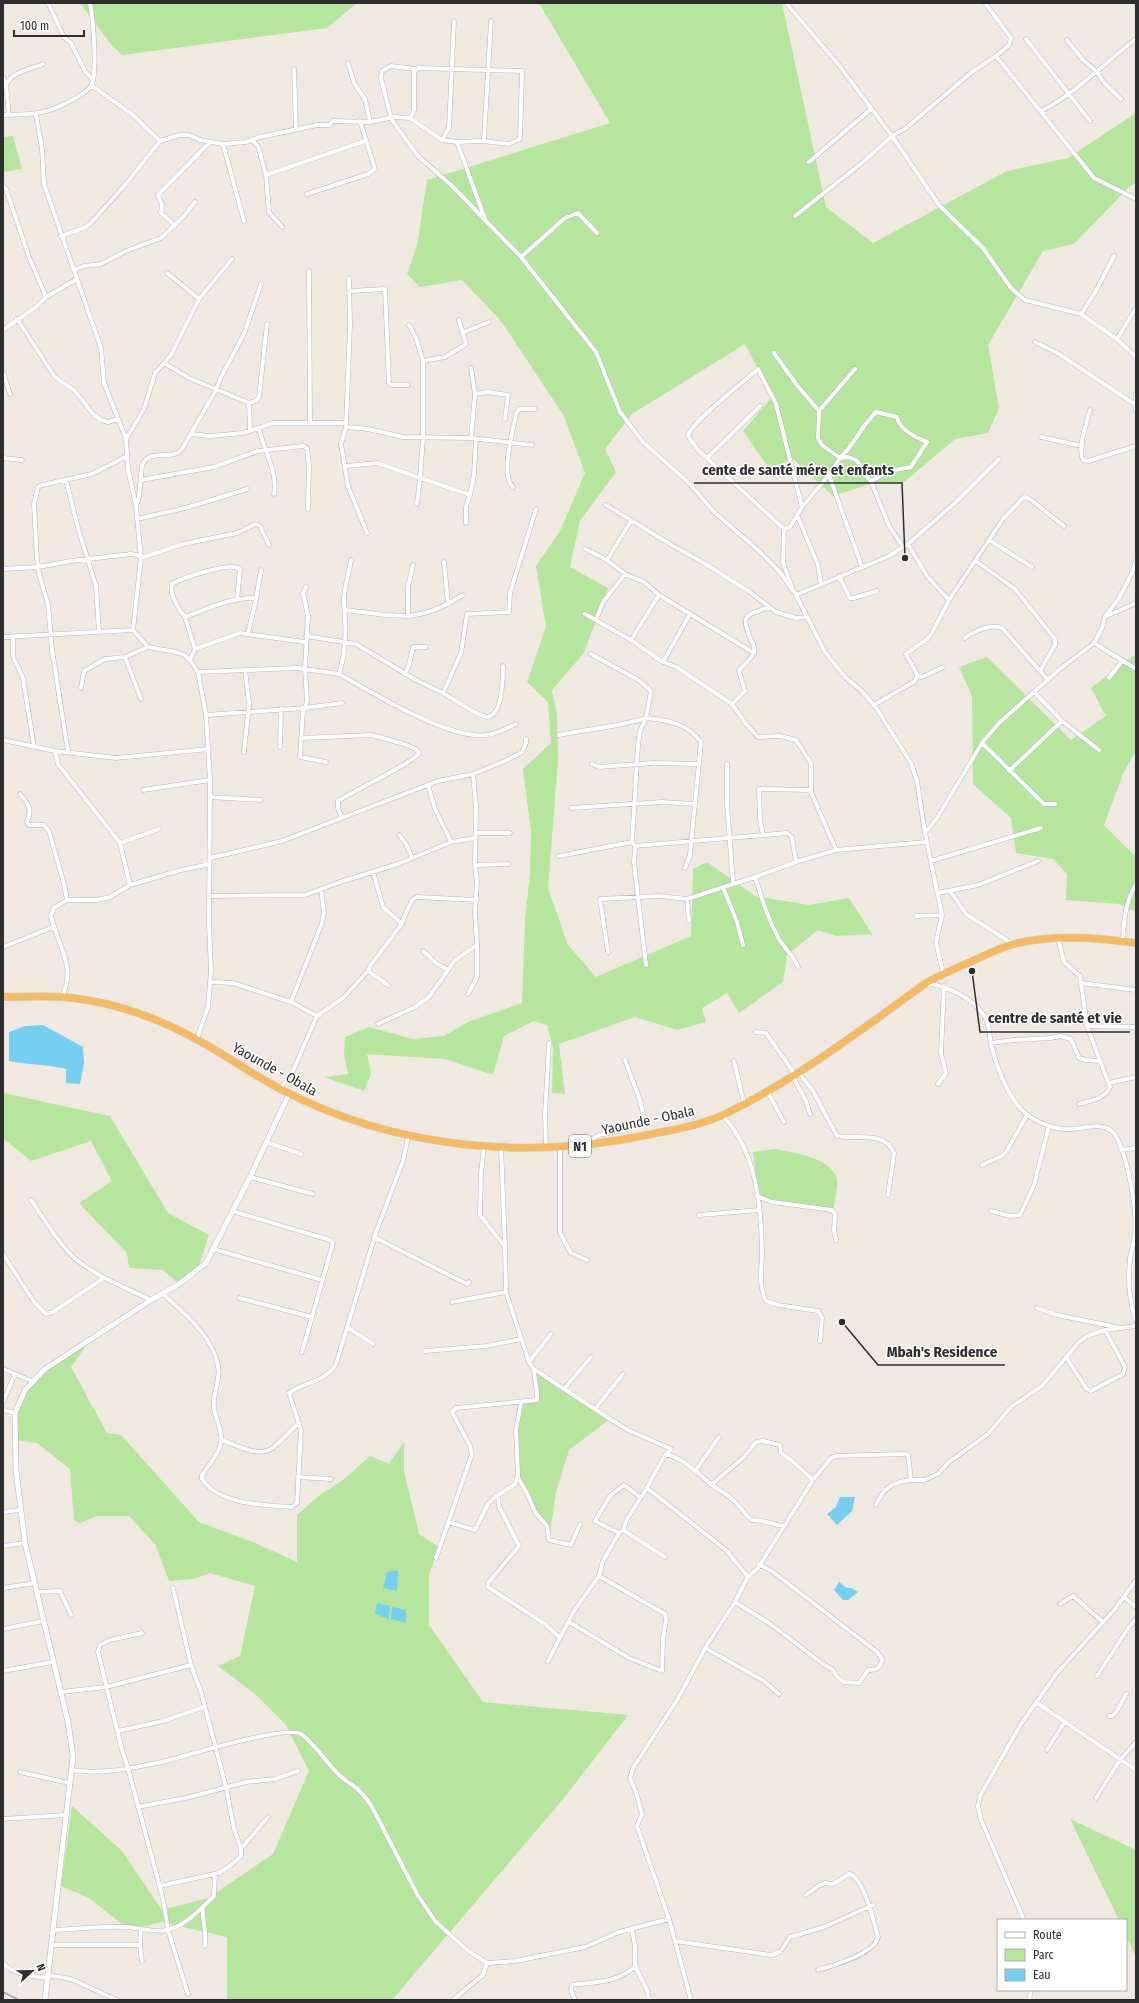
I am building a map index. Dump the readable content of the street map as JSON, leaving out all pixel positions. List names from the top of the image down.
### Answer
{
  "streets": {
    "highway": ["Yaounde - Obala", "N1"]
  },
  "places": ["cente de santé mére et enfants", "centre de santé et vie", "Mbah's Residence"],
  "legend": ["Route", "Parc", "Eau"],
  "scale_bar": "100 m",
  "north": "right"
}
